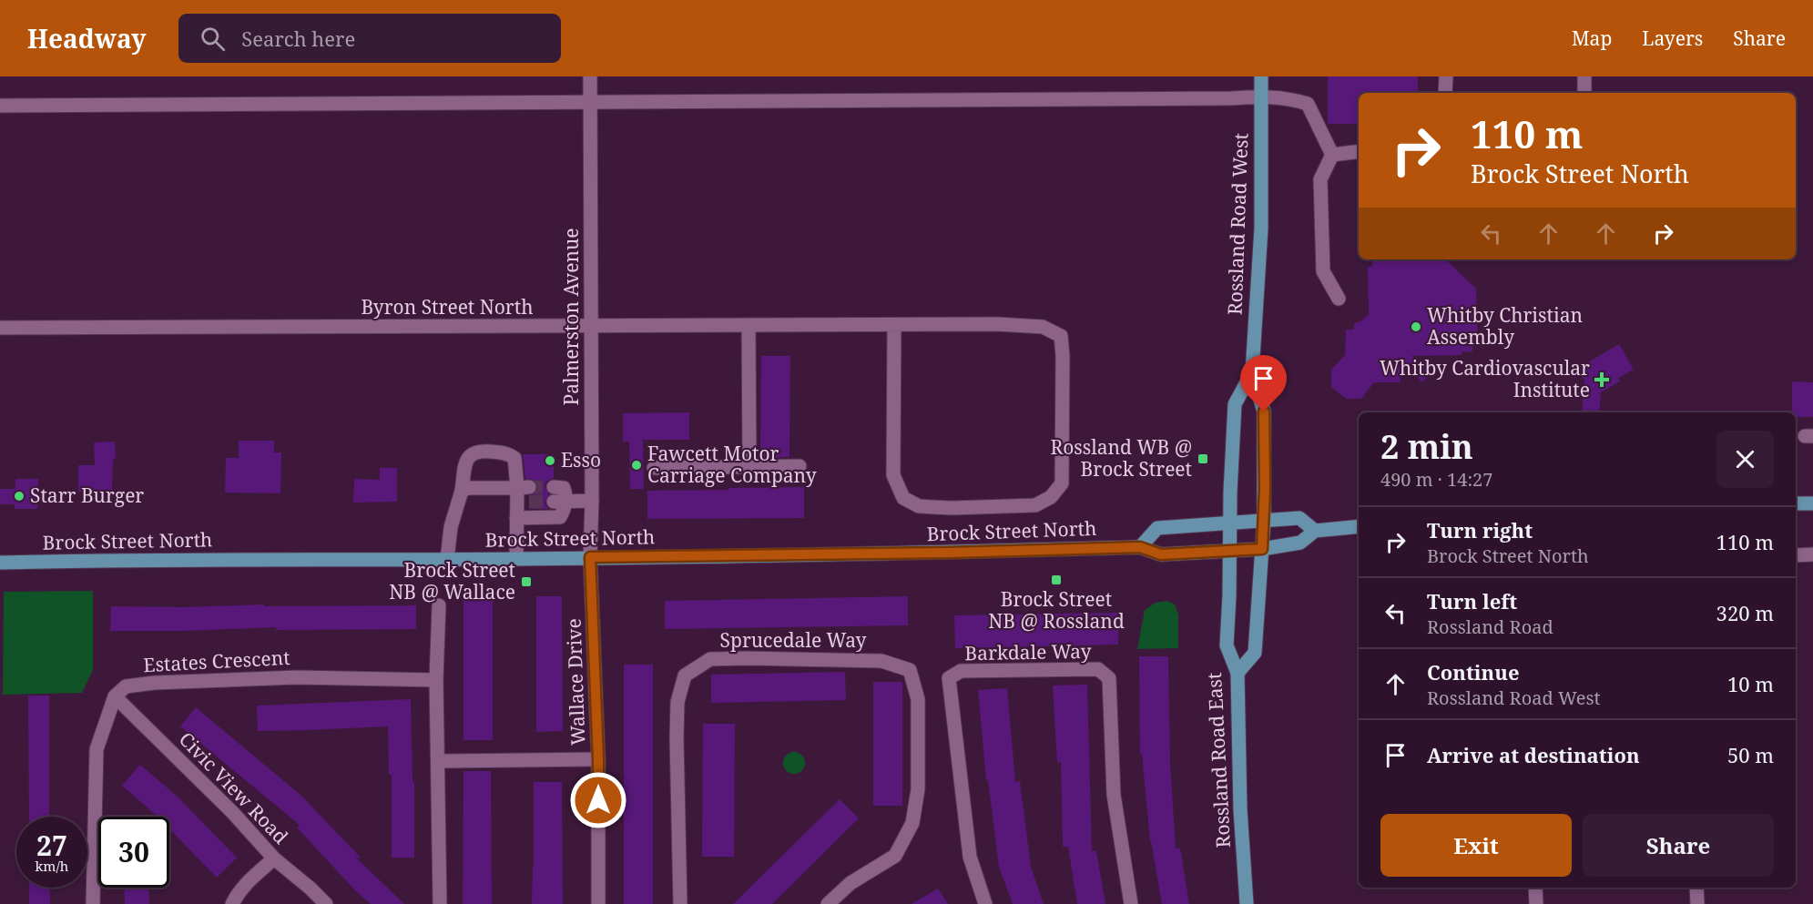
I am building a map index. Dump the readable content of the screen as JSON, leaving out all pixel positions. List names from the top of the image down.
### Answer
{
  "streets": {
    "main road": ["Rossland Road West", "Brock Street North", "Rossland Road East"],
    "street": [
      "Byron Street North",
      "Palmerston Avenue",
      "Sprucedale Way",
      "Barkdale Way",
      "Estates Crescent",
      "Wallace Drive",
      "Civic View Road"
    ]
  },
  "crossings": [
    ["Rossland Road West", "Brock Street North"],
    ["Rossland Road West", "Rossland Road East"],
    ["Byron Street North", "Palmerston Avenue"],
    ["Palmerston Avenue", "Brock Street North"],
    ["Palmerston Avenue", "Wallace Drive"],
    ["Brock Street North", "Wallace Drive"],
    ["Brock Street North", "Rossland Road East"],
    ["Estates Crescent", "Civic View Road"]
  ],
  "places": {
    "other": [
      "Whitby Christian Assembly",
      "Esso",
      "Fawcett Motor Carriage Company",
      "Starr Burger"
    ],
    "health": ["Whitby Cardiovascular Institute"],
    "transit": ["Rossland WB @ Brock Street", "Brock Street NB @ Rossland", "Brock Street NB @ Wallace"]
  },
  "page": {
    "header": "Headway",
    "search": "Search here",
    "nav": ["Map", "Layers", "Share"],
    "turn": ["110 m", "Brock Street North"],
    "heading": ["2 min", "490 m · 14:27"],
    "list": [
      {
        "name": "Turn right",
        "note": "Brock Street North",
        "value": "110 m"
      },
      {
        "name": "Turn left",
        "note": "Rossland Road",
        "value": "320 m"
      },
      {
        "name": "Continue",
        "note": "Rossland Road West",
        "value": "10 m"
      },
      {
        "name": "Arrive at destination",
        "value": "50 m"
      }
    ],
    "buttons": ["Exit", "Share"],
    "speed": "27 km/h",
    "limit": "30"
  }
}
